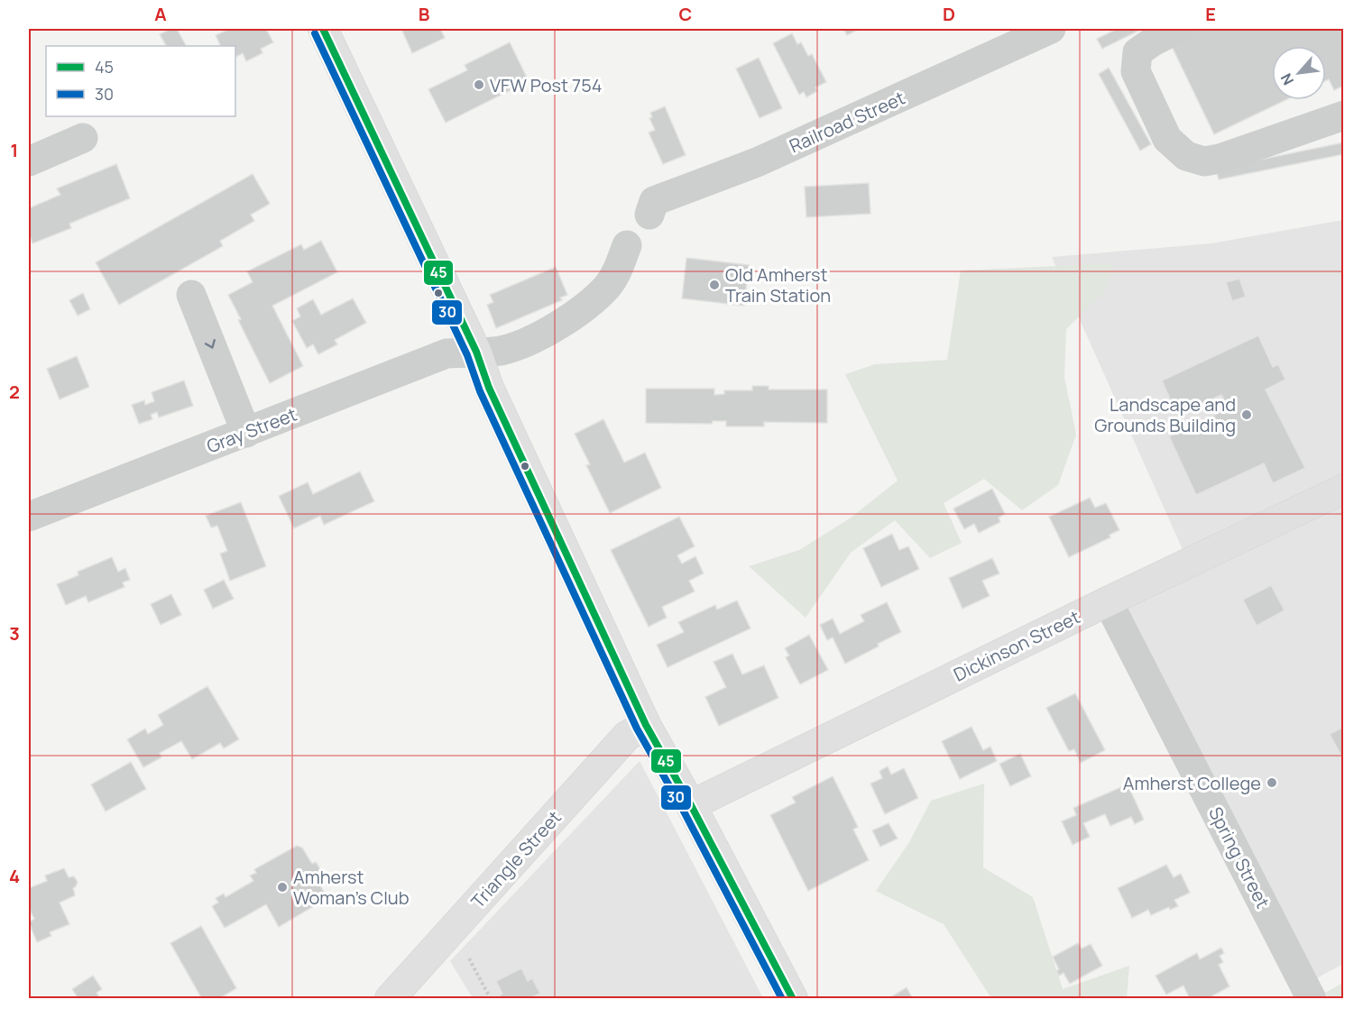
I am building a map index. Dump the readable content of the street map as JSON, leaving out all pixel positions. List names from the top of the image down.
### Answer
{
  "streets": {
    "main road": ["Dickinson Street", "Triangle Street"],
    "street": ["Railroad Street", "Gray Street", "Spring Street"]
  },
  "crossings": [
    ["Dickinson Street", "Spring Street"]
  ],
  "places": [
    "VFW Post 754",
    "Old Amherst Train Station",
    "Landscape and Grounds Building",
    "Amherst College",
    "Amherst Woman's Club"
  ],
  "lines": ["transit line 45", "transit line 30"],
  "legend": ["45", "30"],
  "north": "bottom left",
  "grid": {
    "columns": [
      "A",
      "B",
      "C",
      "D",
      "E"
    ],
    "rows": [
      "1",
      "2",
      "3",
      "4"
    ]
  }
}
